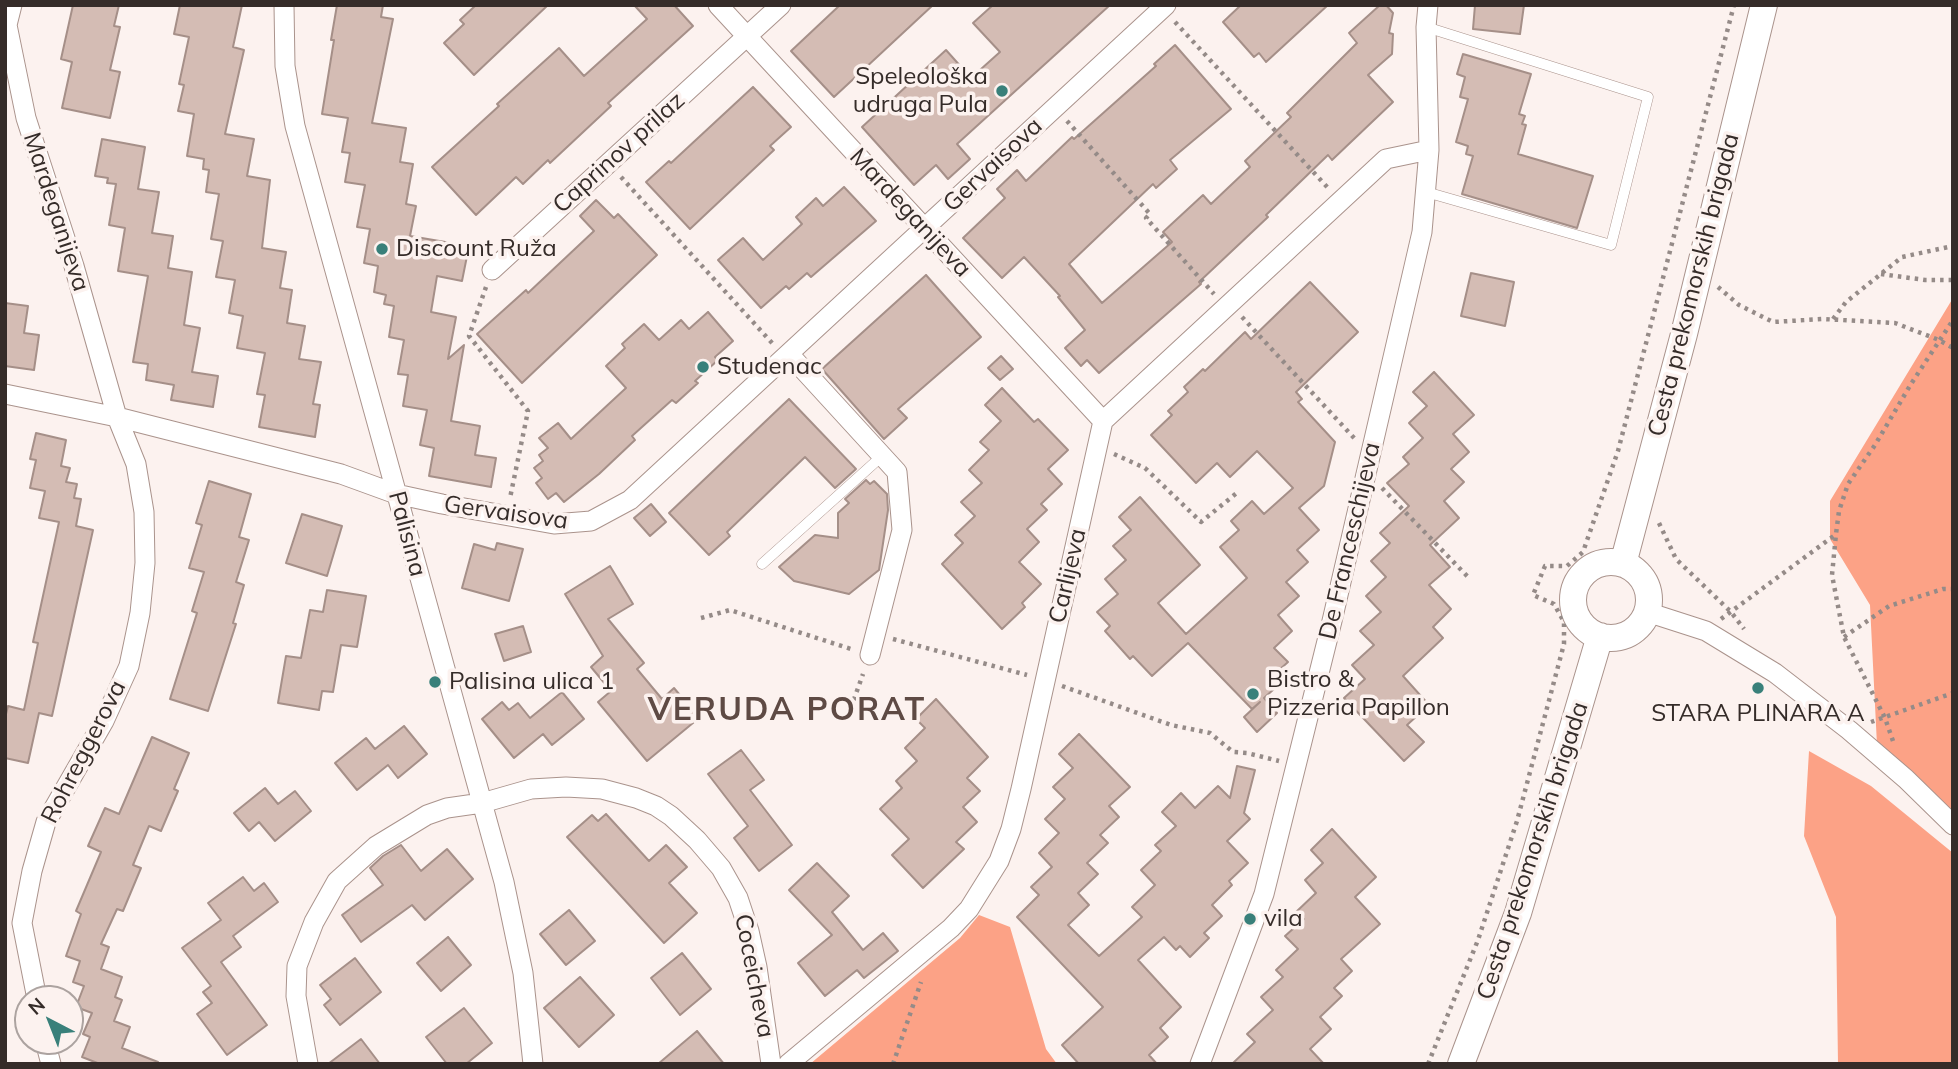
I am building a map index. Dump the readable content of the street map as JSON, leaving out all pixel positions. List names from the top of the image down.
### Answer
{
  "streets": {
    "main road": ["Cesta prekomorskih brigada"],
    "street": [
      "Caprinov prilaz",
      "Gervaisova",
      "Mardeganijeva",
      "Palisina",
      "De Franceschijeva",
      "Carlijeva",
      "Rohreggerova",
      "Coceicheva"
    ]
  },
  "crossings": [
    ["Caprinov prilaz", "Mardeganijeva"],
    ["Gervaisova", "Mardeganijeva"],
    ["Gervaisova", "Palisina"],
    ["Gervaisova", "Rohreggerova"],
    ["Mardeganijeva", "Carlijeva"],
    ["Mardeganijeva", "Rohreggerova"],
    ["Palisina", "Coceicheva"]
  ],
  "districts": ["VERUDA PORAT"],
  "places": [
    "Speleološka udruga Pula",
    "Discount Ruža",
    "Studenac",
    "Palisina ulica 1",
    "STARA PLINARA A",
    "Bistro & Pizzeria Papillon",
    "vila"
  ],
  "north": "top left"
}
